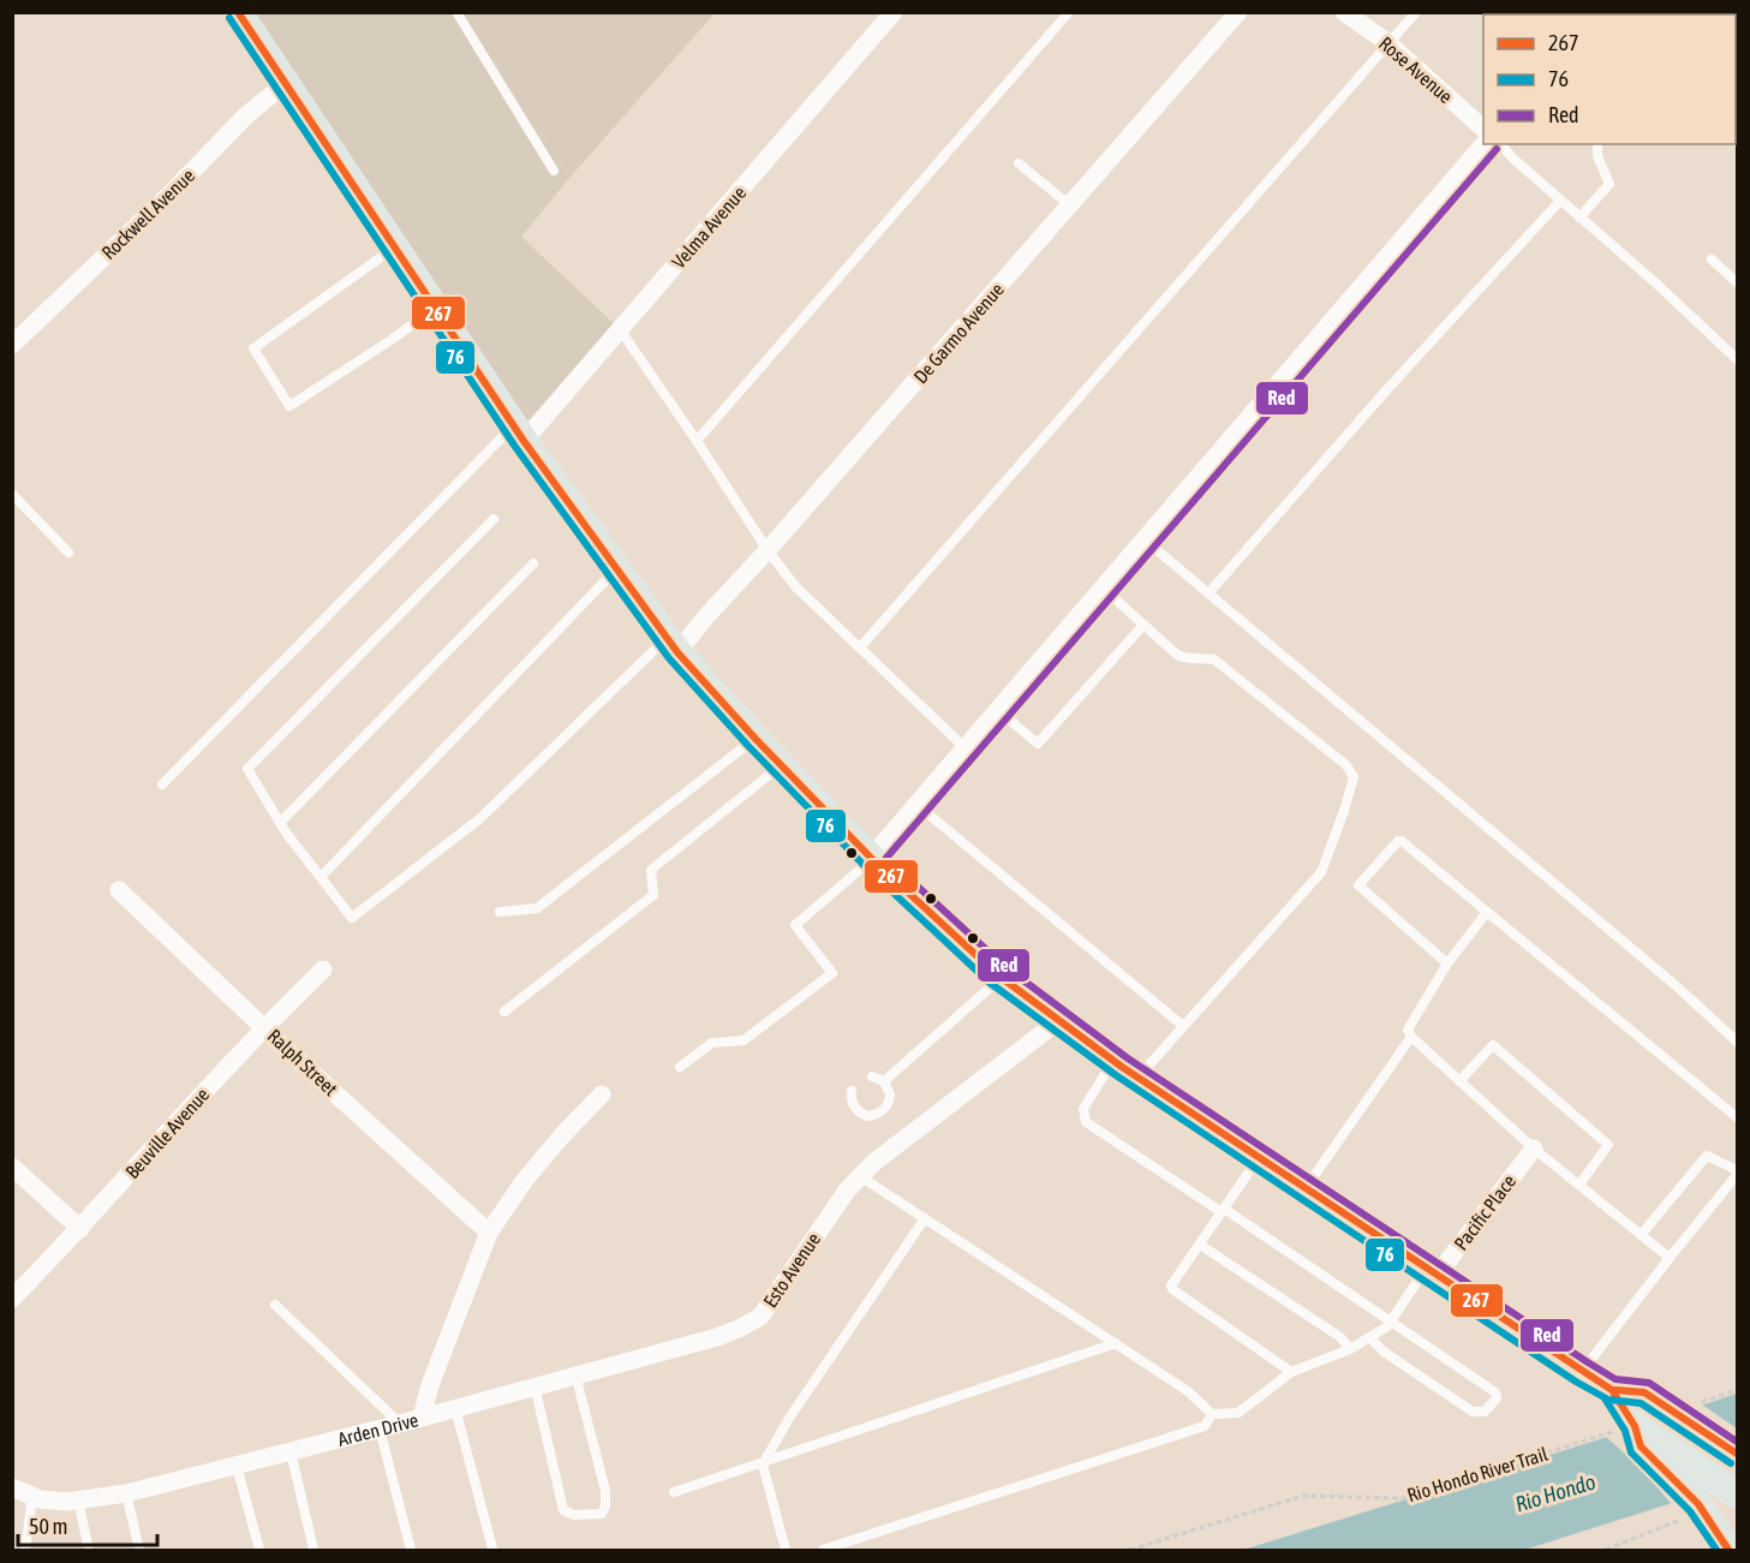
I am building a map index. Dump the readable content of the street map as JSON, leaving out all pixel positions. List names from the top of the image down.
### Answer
{
  "streets": {
    "street": [
      "Rose Avenue",
      "Rockwell Avenue",
      "Velma Avenue",
      "De Garmo Avenue",
      "Ralph Street",
      "Beuville Avenue",
      "Pacific Place",
      "Esto Avenue",
      "Arden Drive"
    ],
    "path": ["Rio Hondo River Trail"]
  },
  "crossings": [
    ["Ralph Street", "Beuville Avenue"],
    ["Ralph Street", "Arden Drive"],
    ["Esto Avenue", "Arden Drive"]
  ],
  "water": ["Rio Hondo"],
  "lines": ["transit line 267", "transit line 76", "transit line Red"],
  "legend": ["267", "76", "Red"],
  "scale_bar": "50 m"
}
